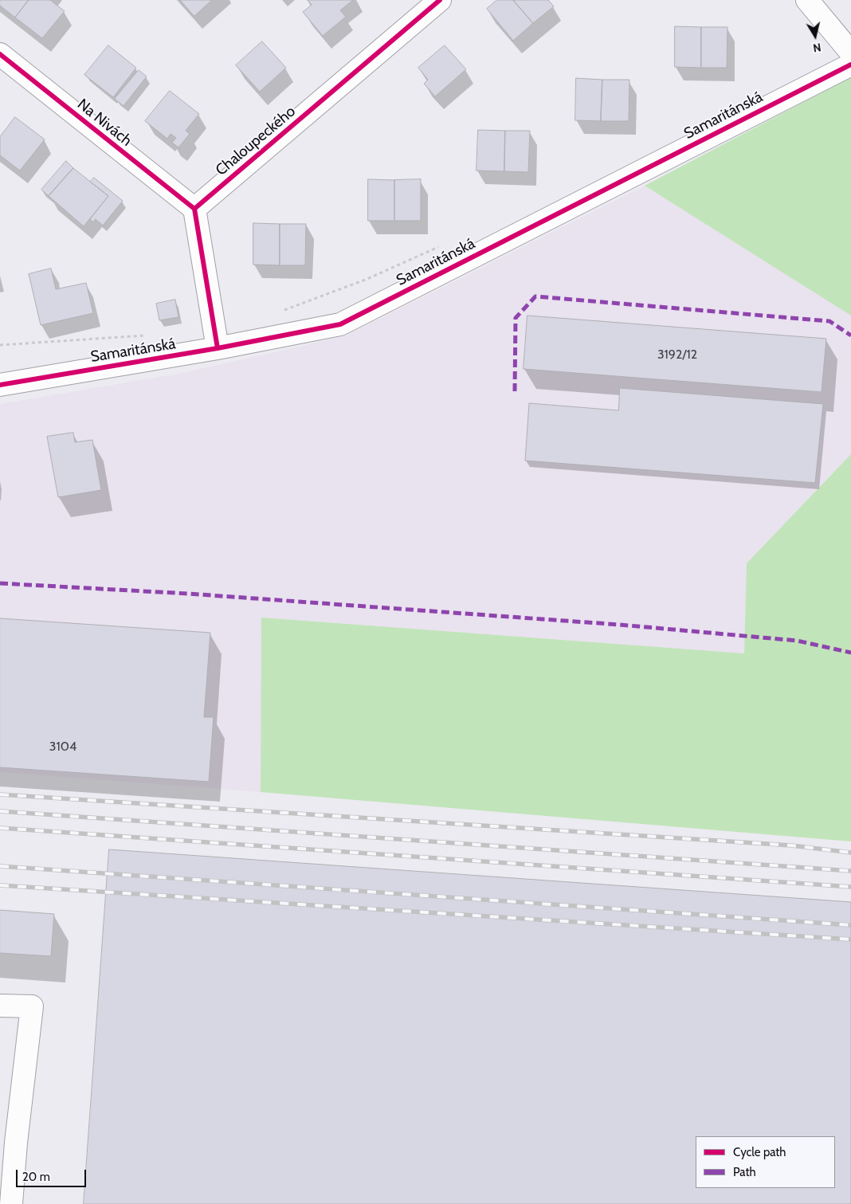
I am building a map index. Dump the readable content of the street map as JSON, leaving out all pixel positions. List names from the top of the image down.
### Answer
{
  "streets": {
    "street": ["Samaritánská", "Na Nivách", "Chaloupeckého"]
  },
  "crossings": [
    ["Na Nivách", "Chaloupeckého"]
  ],
  "house_numbers": ["3192/12", "3104"],
  "legend": ["Cycle path", "Path"],
  "scale_bar": "20 m",
  "north": "bottom"
}
